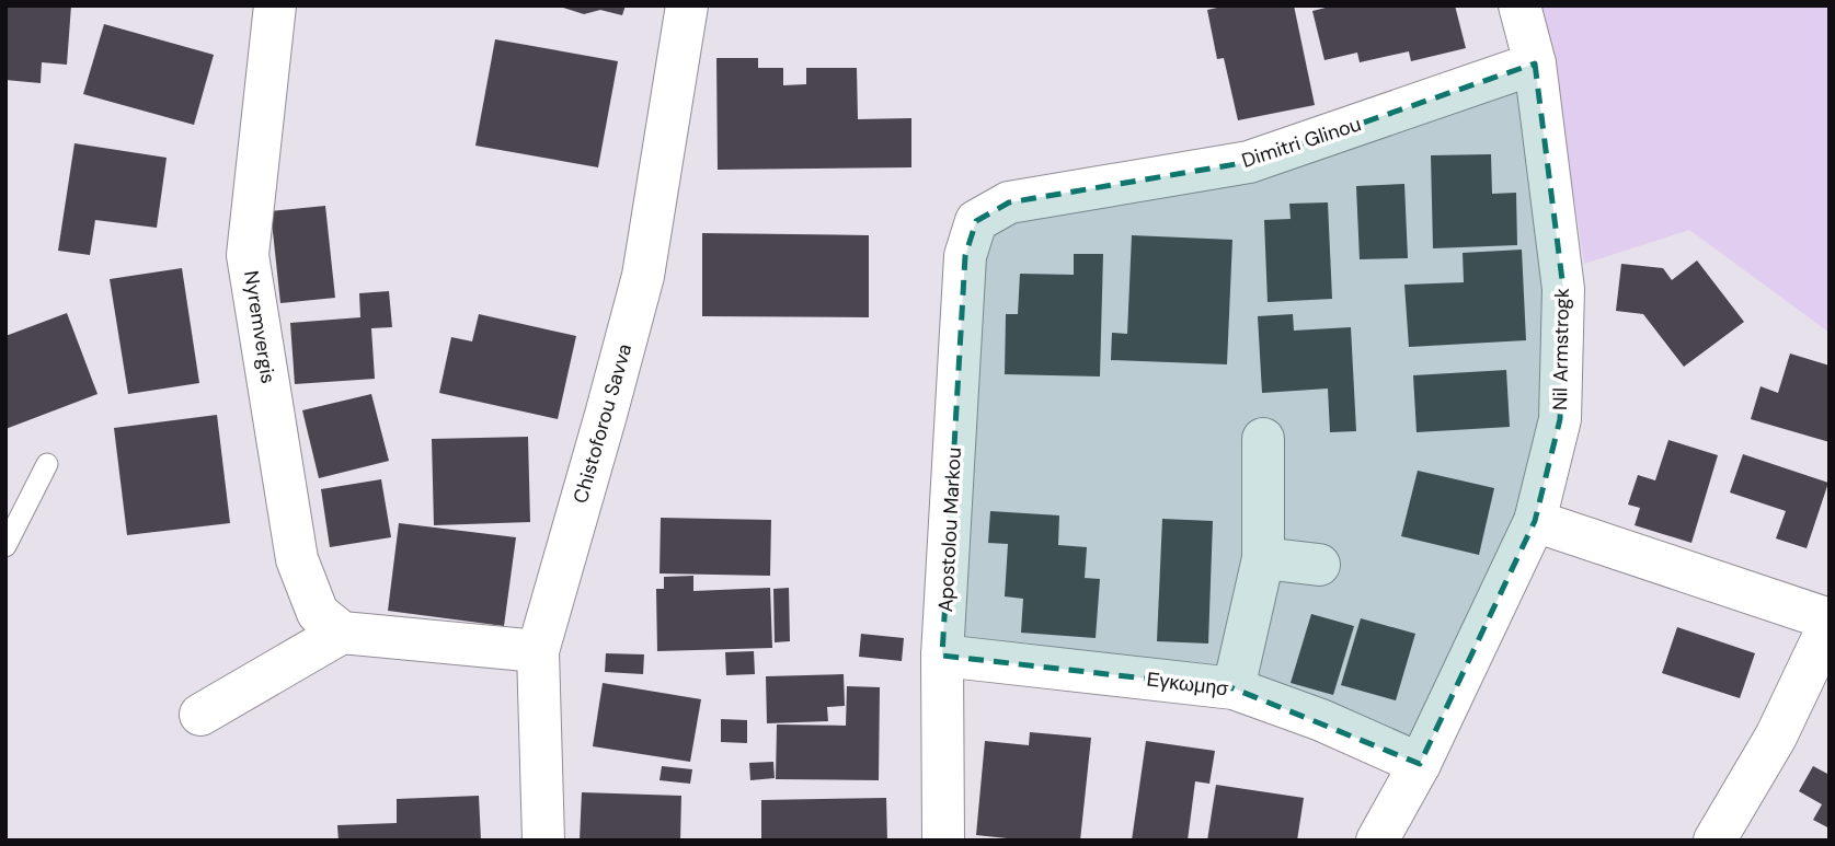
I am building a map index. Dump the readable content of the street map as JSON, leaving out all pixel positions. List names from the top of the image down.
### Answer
{
  "streets": {
    "street": [
      "Dimitri Glinou",
      "Nyremvergis",
      "Nil Armstrogk",
      "Chistoforou Savva",
      "Apostolou Markou",
      "Εγκωμησ"
    ]
  },
  "crossings": [
    ["Dimitri Glinou", "Nil Armstrogk"],
    ["Dimitri Glinou", "Apostolou Markou"],
    ["Nil Armstrogk", "Εγκωμησ"],
    ["Apostolou Markou", "Εγκωμησ"]
  ]
}
